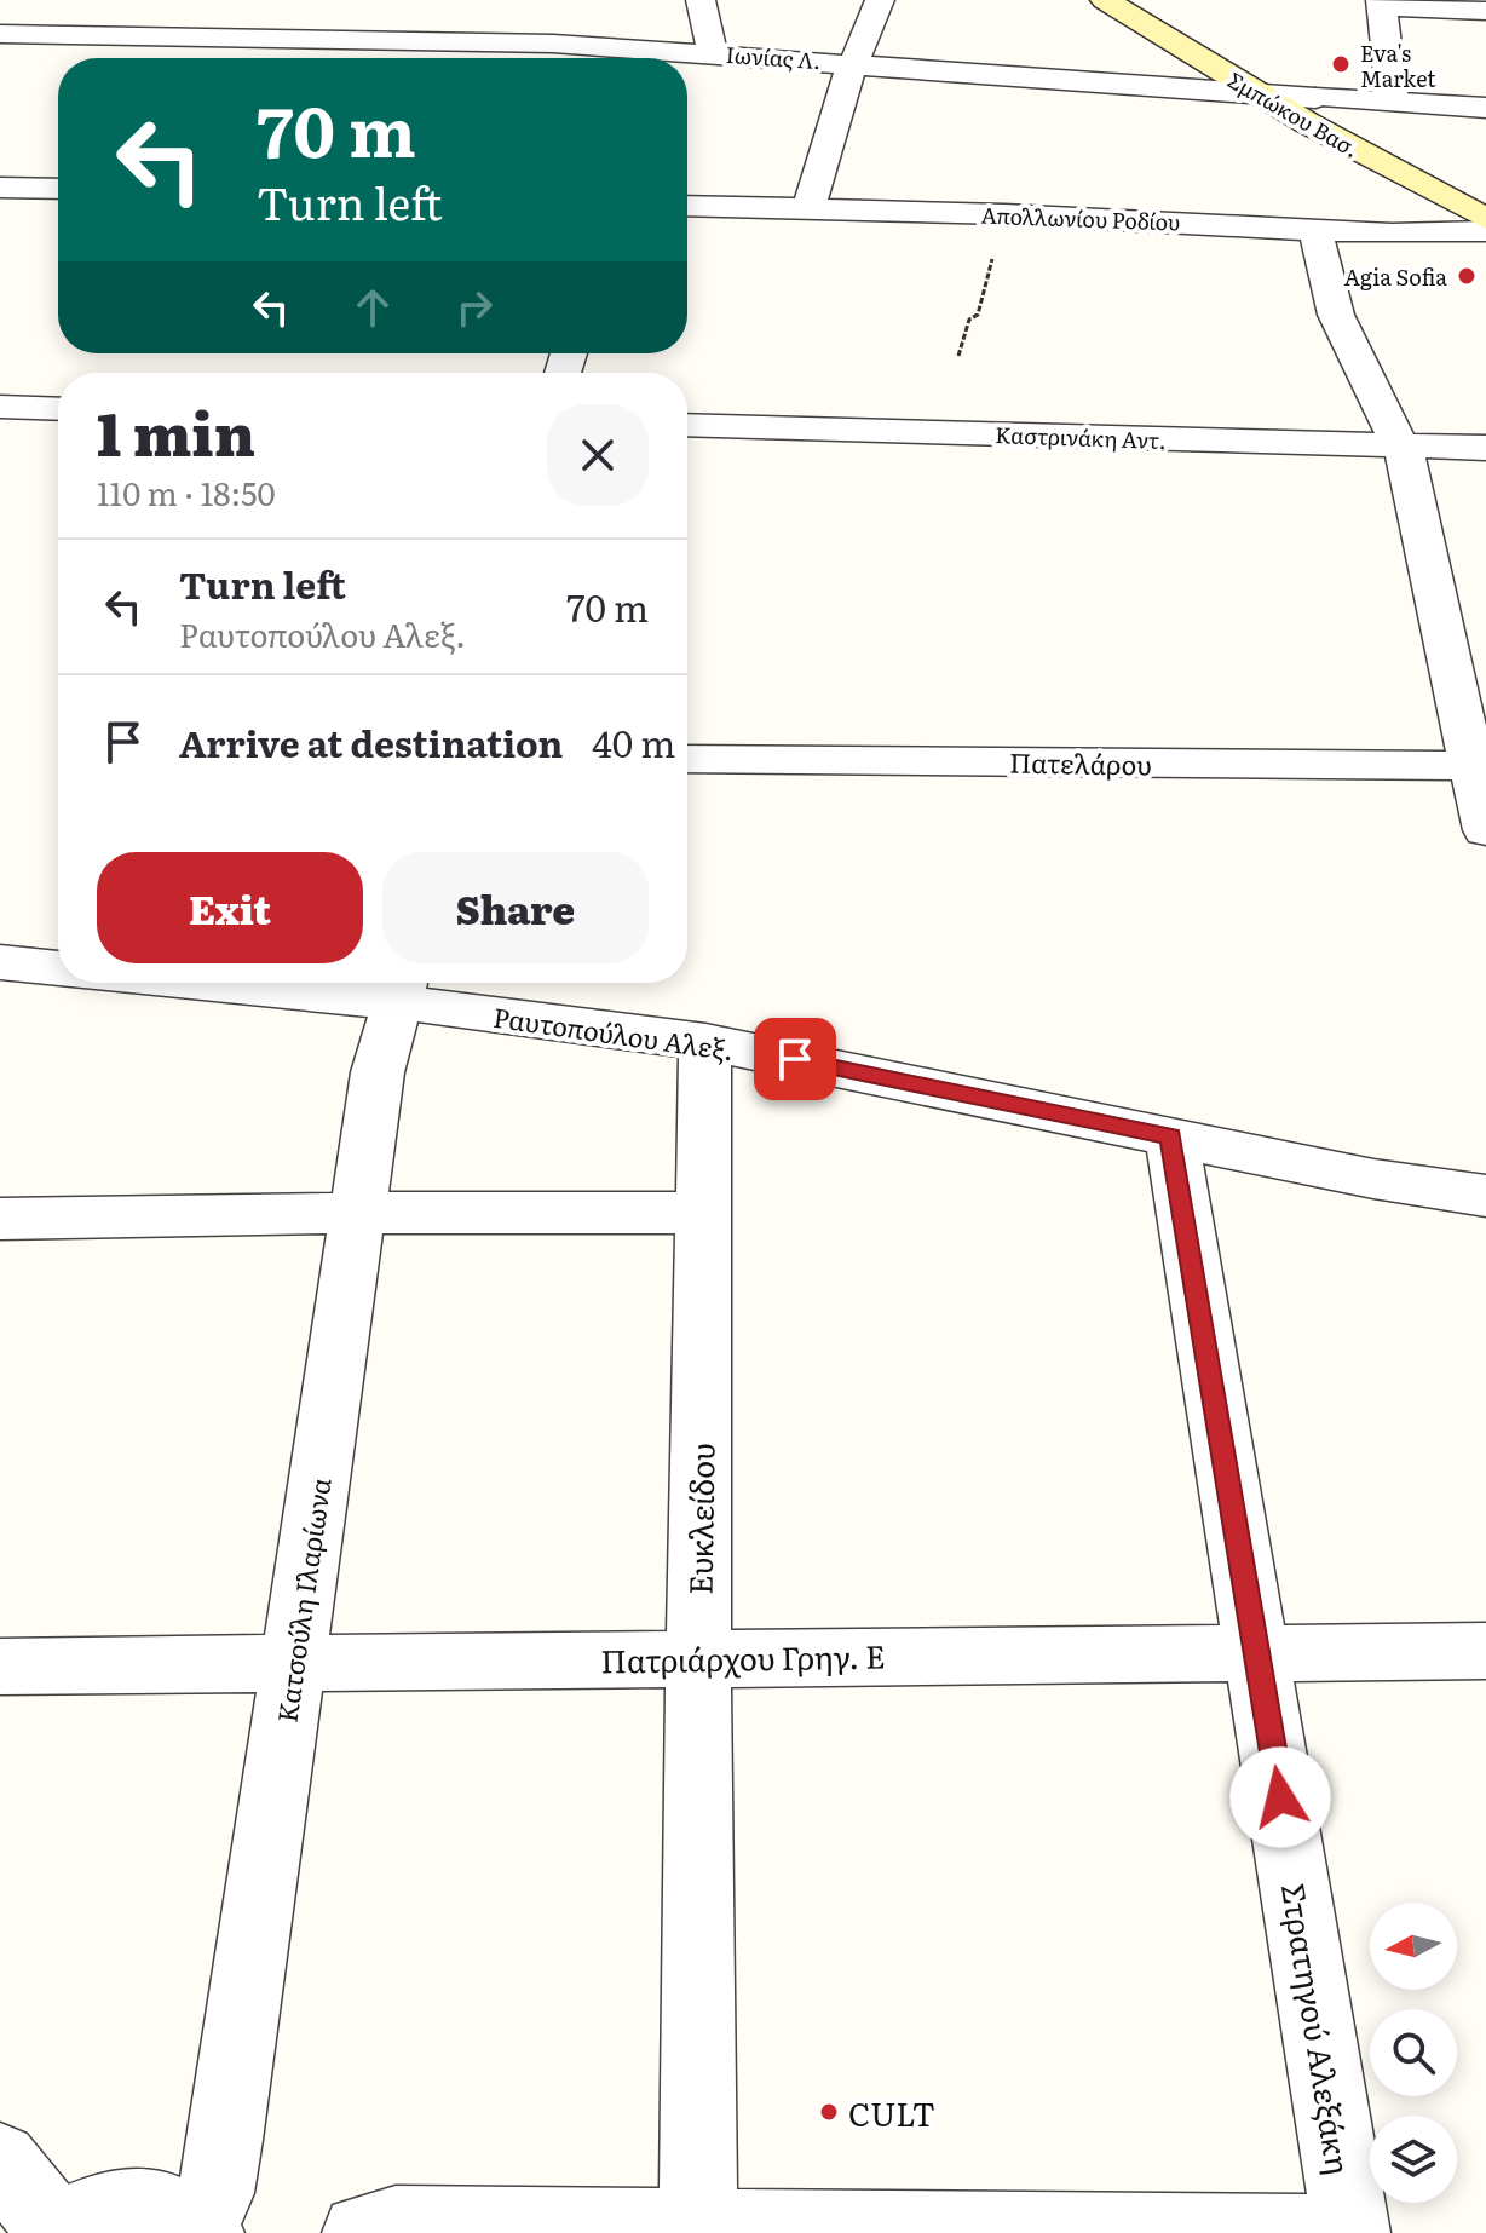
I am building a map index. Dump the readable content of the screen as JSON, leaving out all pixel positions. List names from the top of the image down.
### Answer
{
  "streets": {
    "main road": ["Σμπώκου Βασ."],
    "street": [
      "Ιωνίας Λ.",
      "Απολλωνίου Ροδίου",
      "Καστρινάκη Αντ.",
      "Πατελάρου",
      "Ραυτοπούλου Αλεξ.",
      "Ευκλείδου",
      "Κατσούλη Ιλαρίωνα",
      "Πατριάρχου Γρηγ. Ε",
      "Στρατηγού Αλεξάκη"
    ]
  },
  "crossings": [
    ["Ιωνίας Λ.", "Σμπώκου Βασ."],
    ["Ραυτοπούλου Αλεξ.", "Ευκλείδου"],
    ["Ραυτοπούλου Αλεξ.", "Κατσούλη Ιλαρίωνα"],
    ["Ραυτοπούλου Αλεξ.", "Στρατηγού Αλεξάκη"],
    ["Ευκλείδου", "Πατριάρχου Γρηγ. Ε"],
    ["Κατσούλη Ιλαρίωνα", "Πατριάρχου Γρηγ. Ε"],
    ["Πατριάρχου Γρηγ. Ε", "Στρατηγού Αλεξάκη"]
  ],
  "places": ["Eva's Market", "Agia Sofia", "CULT"],
  "north": "left",
  "page": {
    "turn": ["70 m", "Turn left"],
    "heading": ["1 min", "110 m · 18:50"],
    "list": [
      {
        "name": "Turn left",
        "note": "Ραυτοπούλου Αλεξ.",
        "value": "70 m"
      },
      {
        "name": "Arrive at destination",
        "value": "40 m"
      }
    ],
    "buttons": ["Exit", "Share"]
  }
}
